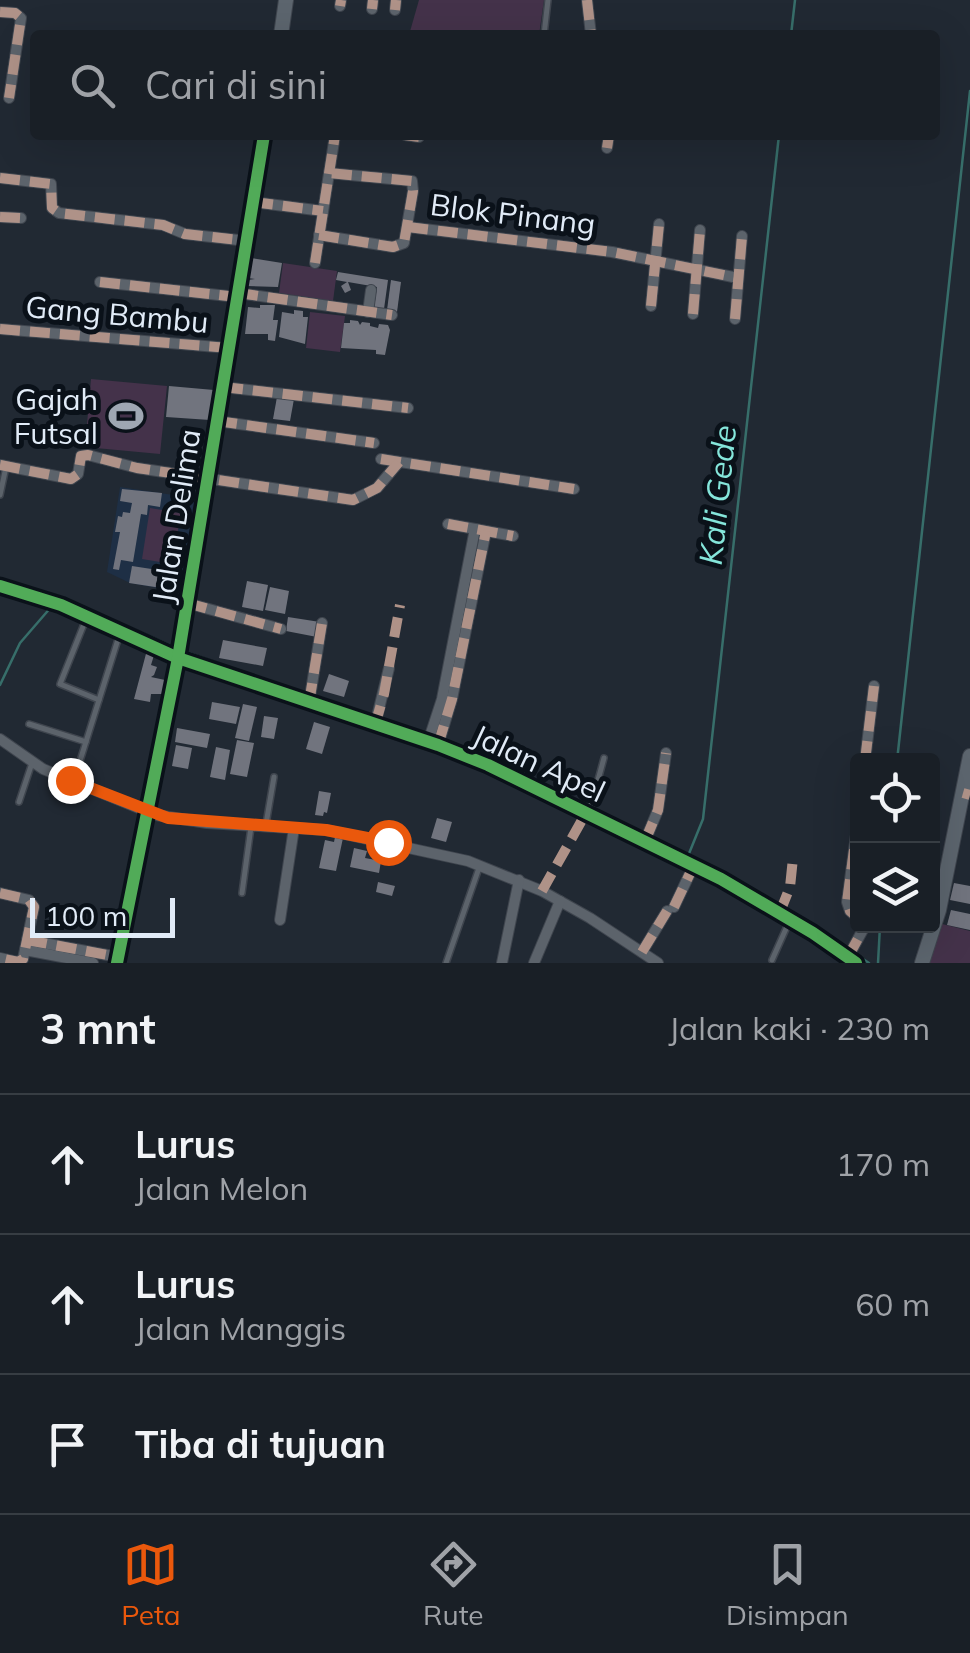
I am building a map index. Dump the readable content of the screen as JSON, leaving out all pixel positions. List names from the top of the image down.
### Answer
{
  "streets": {
    "street": [
      "Blok Pinang",
      "Gang Bambu",
      "Jalan Delima",
      "Jalan Apel"
    ]
  },
  "crossings": [
    ["Gang Bambu", "Jalan Delima"],
    ["Jalan Delima", "Jalan Apel"]
  ],
  "water": ["Kali Gede"],
  "places": {
    "sports": ["Gajah Futsal"]
  },
  "scale_bar": "100 m",
  "page": {
    "search": "Cari di sini",
    "scale": "100 m",
    "heading": ["3 mnt", "Jalan kaki · 230 m"],
    "list": [
      ["Lurus", "Jalan Melon", "170 m"],
      ["Lurus", "Jalan Manggis", "60 m"],
      "Tiba di tujuan"
    ],
    "nav": ["Peta", "Rute", "Disimpan"]
  }
}
